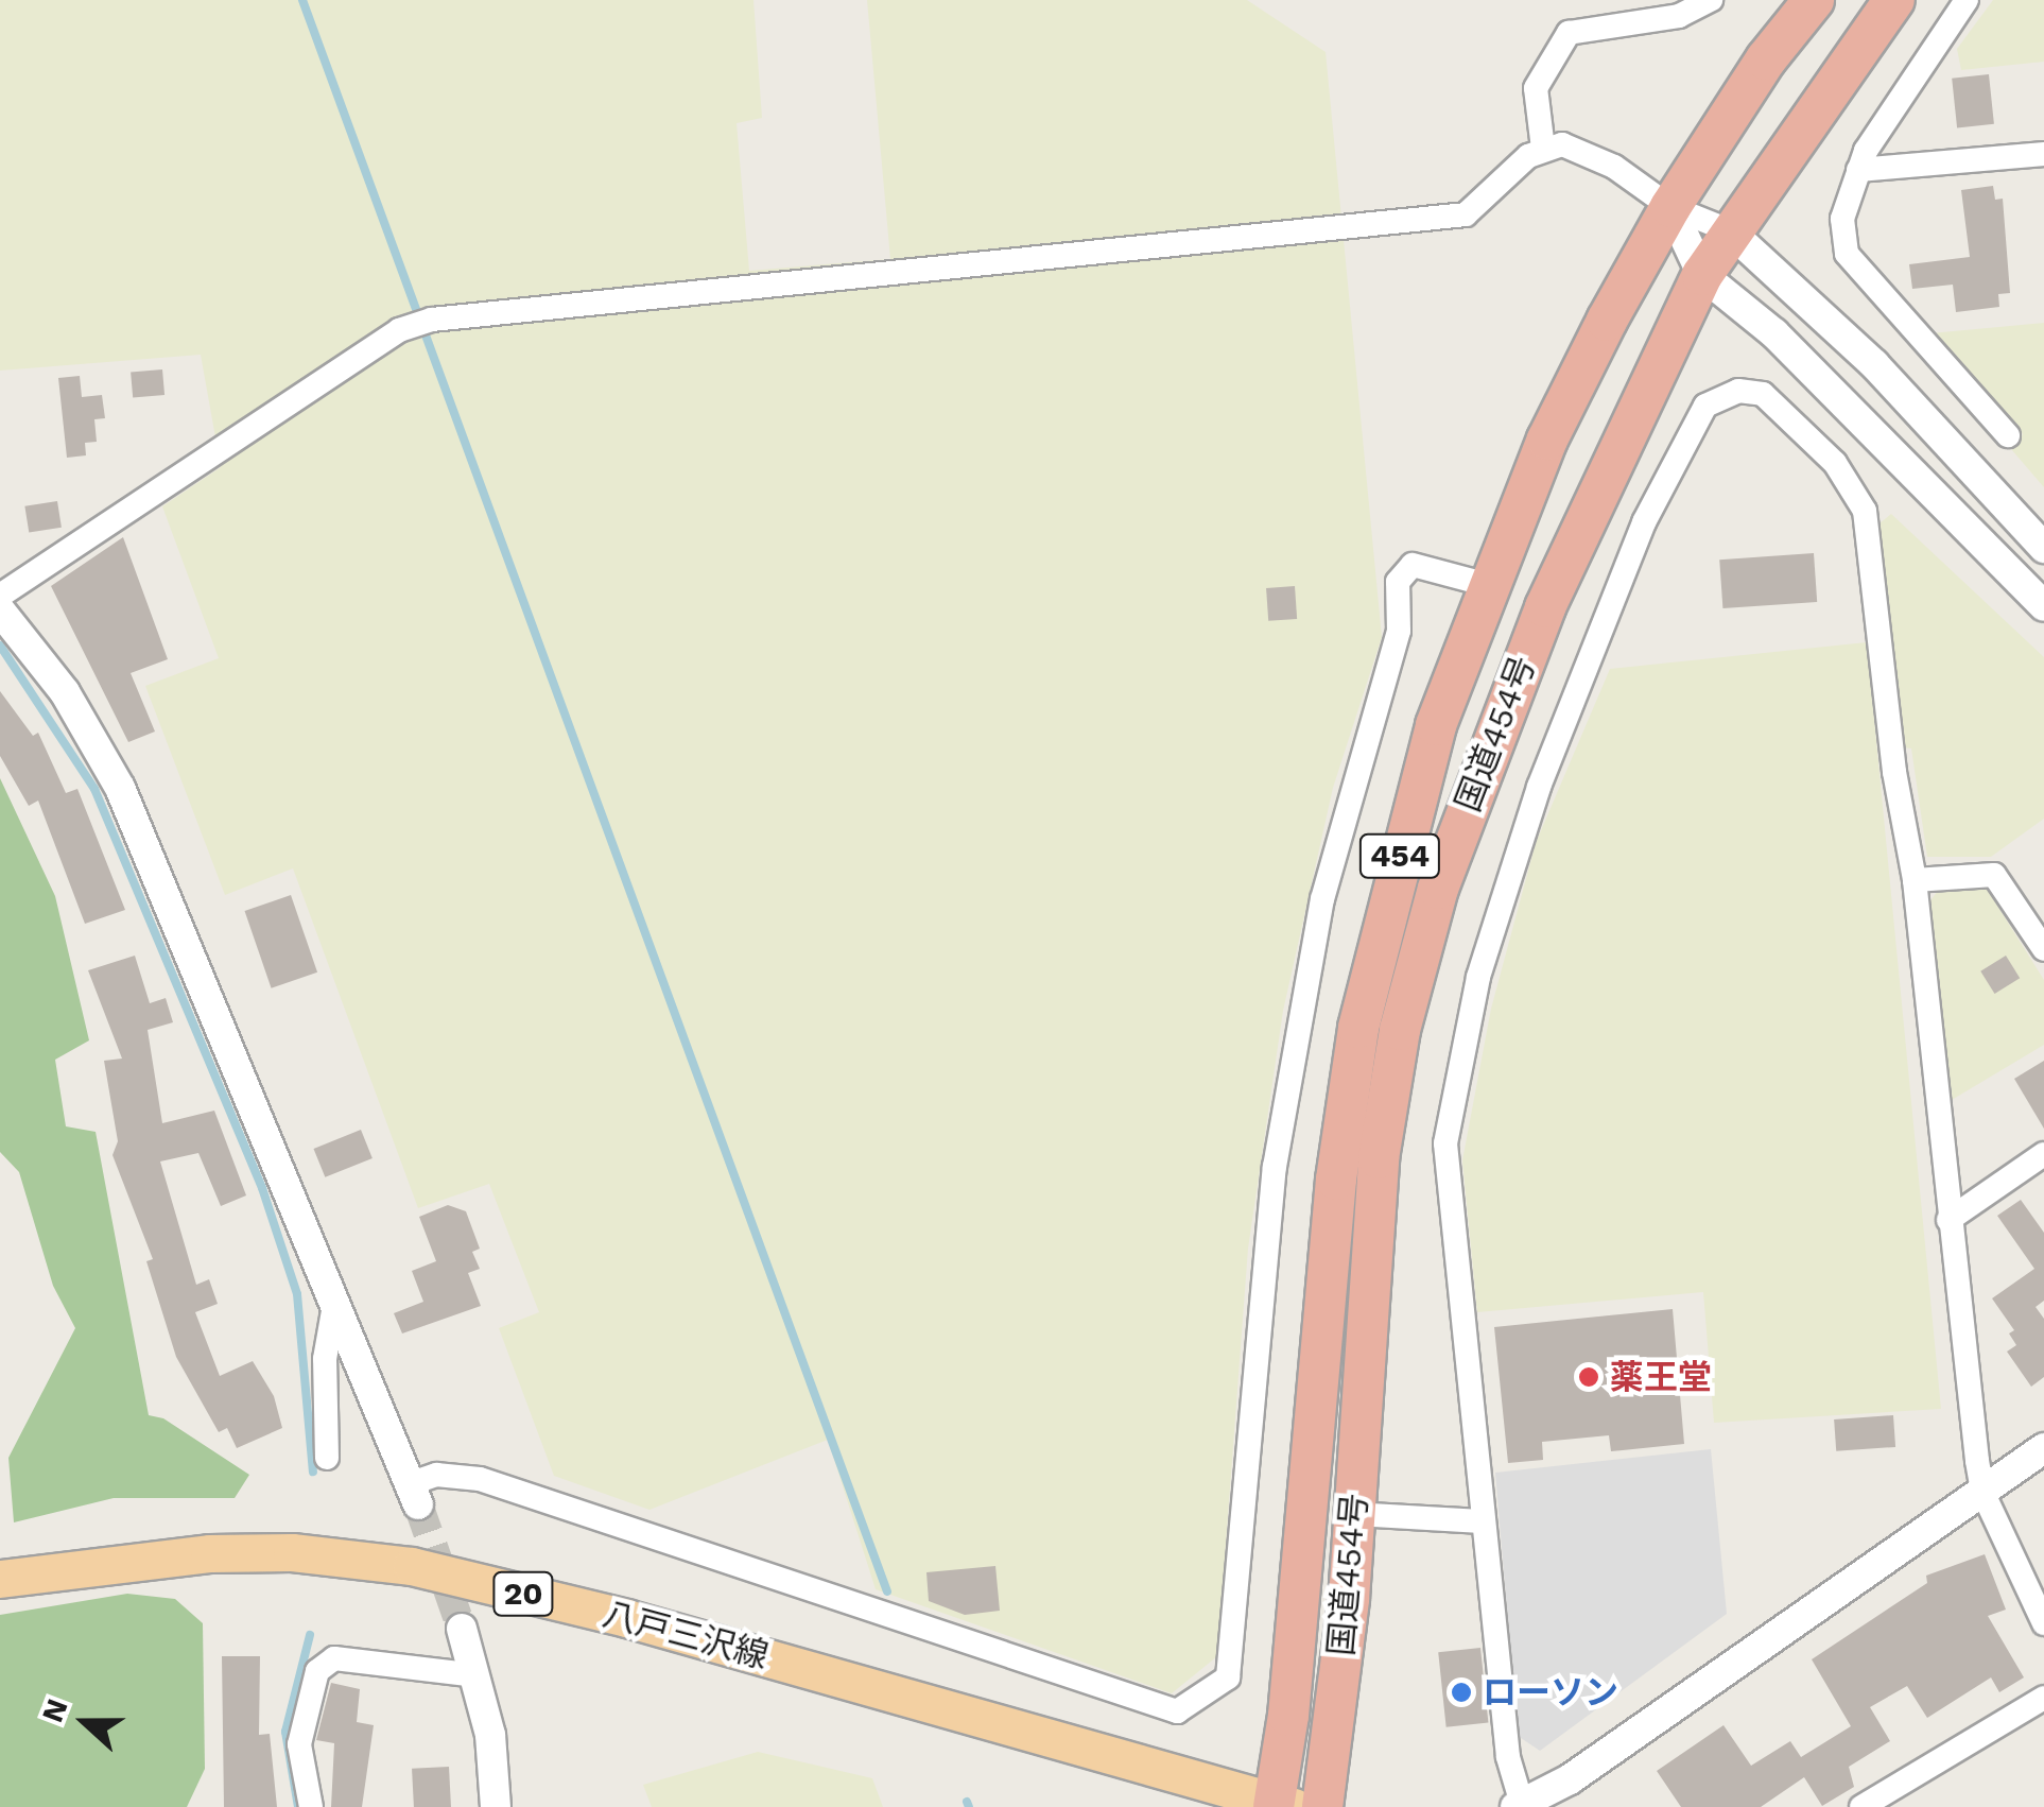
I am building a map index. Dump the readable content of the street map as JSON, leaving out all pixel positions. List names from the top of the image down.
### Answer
{
  "streets": {
    "highway": ["国道454号", "454"],
    "main road": ["20", "八戸三沢線"]
  },
  "crossings": [
    ["国道454号", "八戸三沢線"]
  ],
  "places": ["薬王堂", "ローソン"],
  "north": "left"
}
